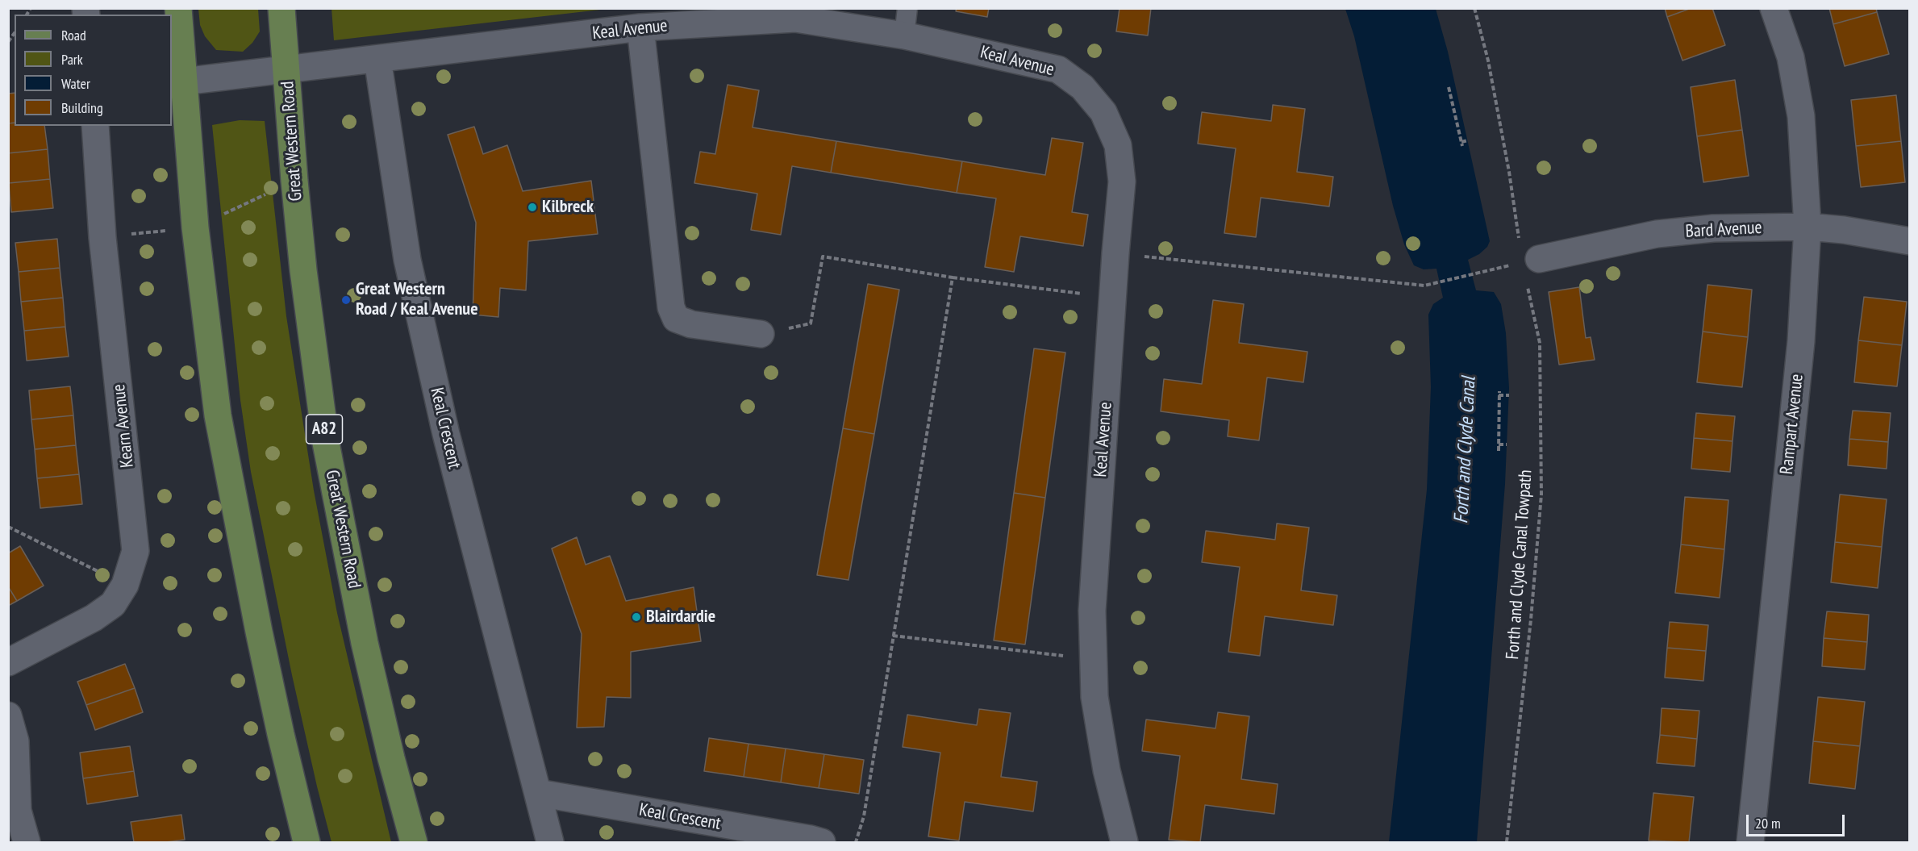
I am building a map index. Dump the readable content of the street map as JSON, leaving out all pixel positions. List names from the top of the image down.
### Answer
{
  "streets": {
    "main road": ["Great Western Road", "A82"],
    "street": [
      "Keal Avenue",
      "Bard Avenue",
      "Rampart Avenue",
      "Kearn Avenue",
      "Keal Crescent"
    ],
    "path": ["Forth and Clyde Canal Towpath"]
  },
  "crossings": [
    ["Keal Avenue", "Great Western Road"],
    ["Keal Avenue", "Keal Crescent"],
    ["Bard Avenue", "Rampart Avenue"]
  ],
  "water": ["Forth and Clyde Canal"],
  "places": ["Kilbreck", "Great Western Road / Keal Avenue", "Blairdardie"],
  "legend": [
    "Road",
    "Park",
    "Water",
    "Building"
  ],
  "scale_bar": "20 m"
}
